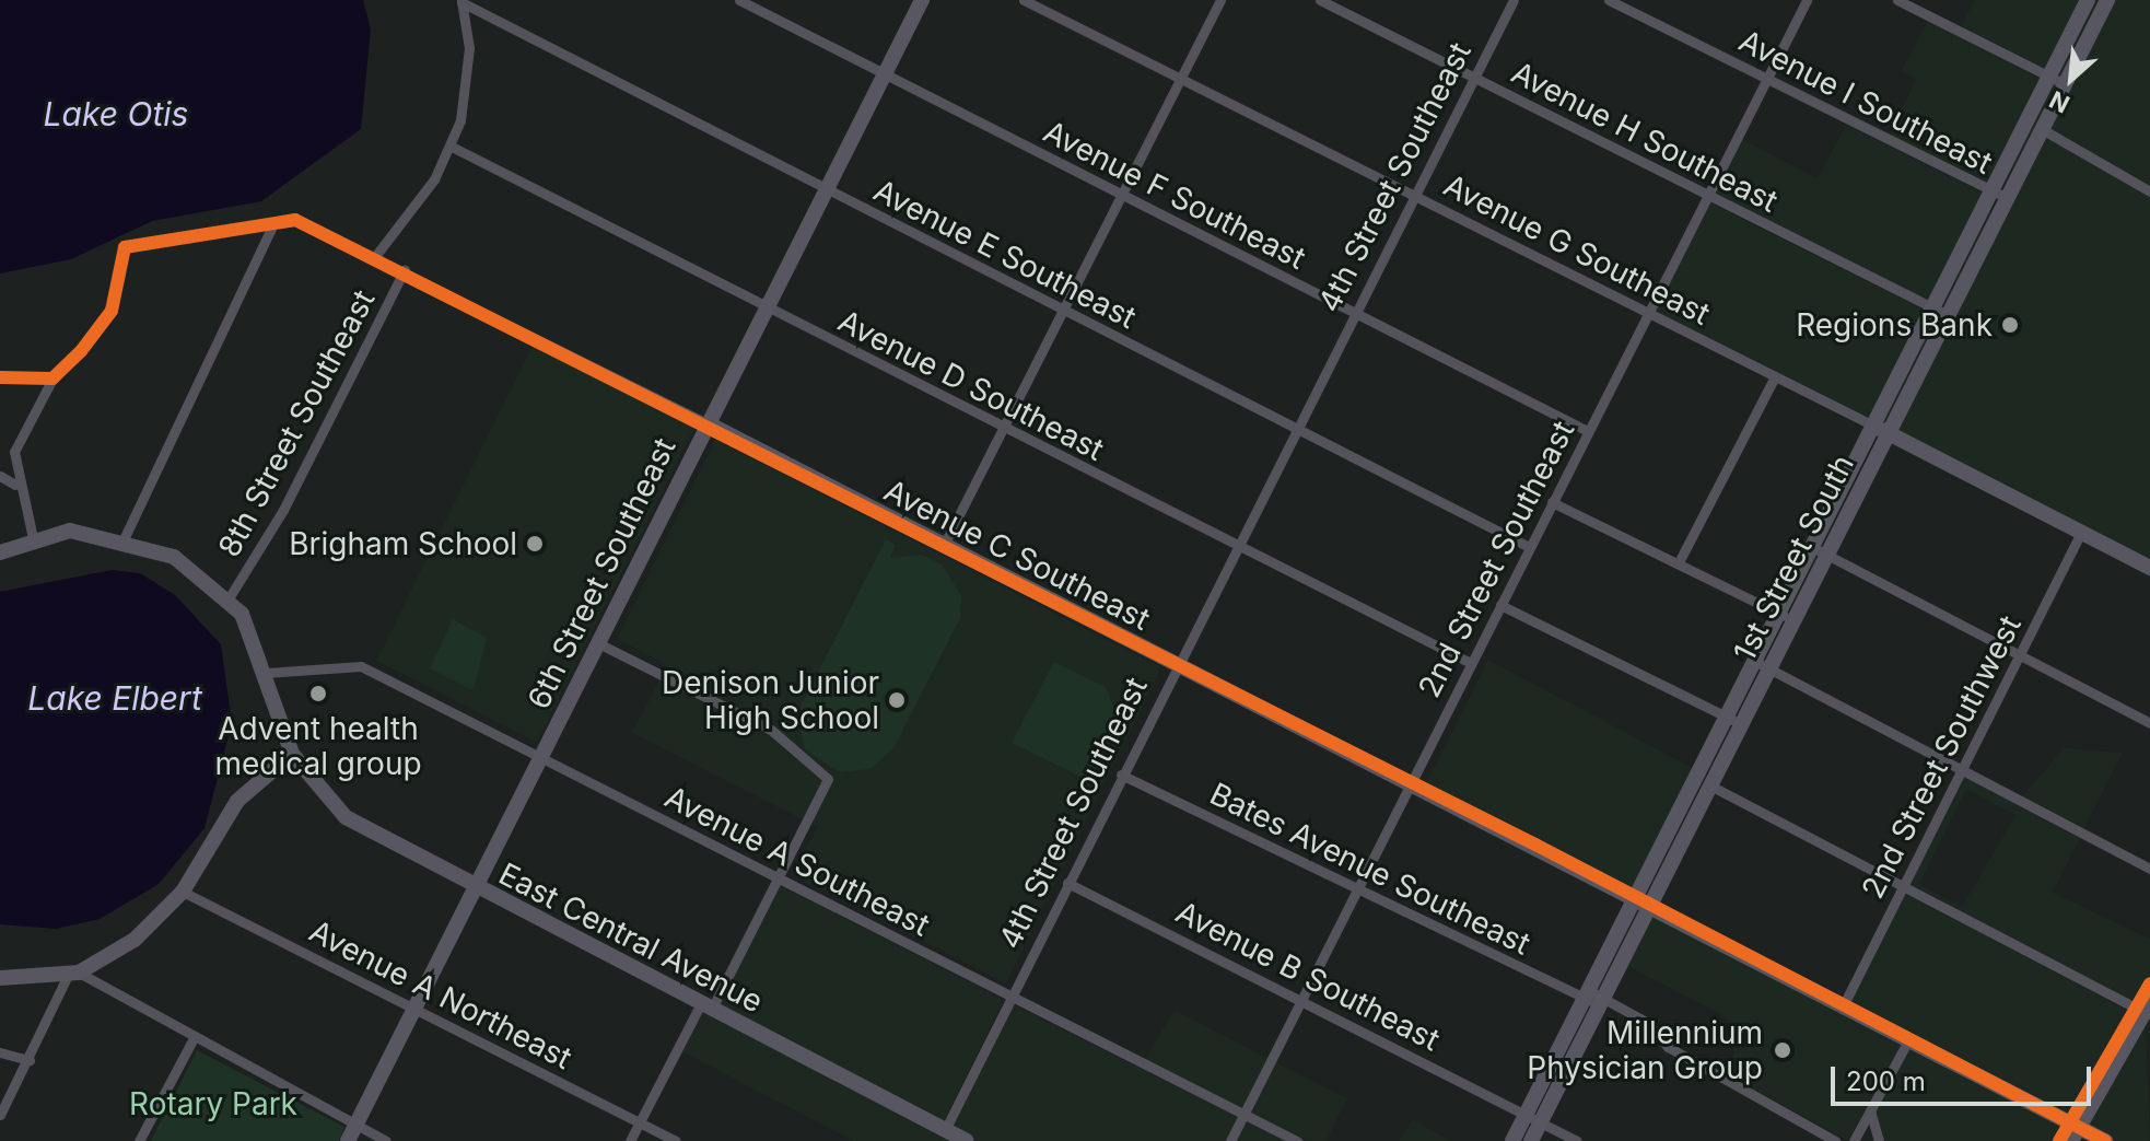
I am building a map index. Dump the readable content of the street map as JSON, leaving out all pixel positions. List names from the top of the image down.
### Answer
{
  "streets": {
    "street": [
      "Avenue I Southeast",
      "Avenue H Southeast",
      "4th Street Southeast",
      "Avenue F Southeast",
      "Avenue G Southeast",
      "Avenue E Southeast",
      "Avenue D Southeast",
      "8th Street Southeast",
      "Avenue C Southeast",
      "1st Street South",
      "2nd Street Southeast",
      "6th Street Southeast",
      "2nd Street Southwest",
      "Avenue A Southeast",
      "Bates Avenue Southeast",
      "East Central Avenue",
      "Avenue B Southeast",
      "Avenue A Northeast"
    ]
  },
  "crossings": [
    ["Avenue I Southeast", "1st Street South"],
    ["Avenue I Southeast", "2nd Street Southeast"],
    ["Avenue H Southeast", "4th Street Southeast"],
    ["Avenue H Southeast", "1st Street South"],
    ["Avenue H Southeast", "2nd Street Southeast"],
    ["4th Street Southeast", "Avenue F Southeast"],
    ["4th Street Southeast", "Avenue G Southeast"],
    ["4th Street Southeast", "Avenue E Southeast"],
    ["4th Street Southeast", "Avenue D Southeast"],
    ["4th Street Southeast", "Avenue C Southeast"],
    ["4th Street Southeast", "Avenue A Southeast"],
    ["4th Street Southeast", "Bates Avenue Southeast"],
    ["4th Street Southeast", "East Central Avenue"],
    ["4th Street Southeast", "Avenue B Southeast"],
    ["Avenue F Southeast", "2nd Street Southeast"],
    ["Avenue F Southeast", "6th Street Southeast"],
    ["Avenue G Southeast", "1st Street South"],
    ["Avenue G Southeast", "2nd Street Southeast"],
    ["Avenue E Southeast", "2nd Street Southeast"],
    ["Avenue E Southeast", "6th Street Southeast"],
    ["Avenue D Southeast", "2nd Street Southeast"],
    ["Avenue D Southeast", "6th Street Southeast"],
    ["8th Street Southeast", "Avenue C Southeast"],
    ["Avenue C Southeast", "1st Street South"],
    ["Avenue C Southeast", "2nd Street Southeast"],
    ["Avenue C Southeast", "6th Street Southeast"],
    ["Avenue C Southeast", "2nd Street Southwest"],
    ["1st Street South", "Bates Avenue Southeast"],
    ["1st Street South", "Avenue B Southeast"],
    ["2nd Street Southeast", "Avenue A Southeast"],
    ["2nd Street Southeast", "Bates Avenue Southeast"],
    ["2nd Street Southeast", "Avenue B Southeast"],
    ["6th Street Southeast", "Avenue A Southeast"],
    ["6th Street Southeast", "East Central Avenue"],
    ["6th Street Southeast", "Avenue A Northeast"]
  ],
  "water": ["Lake Otis", "Lake Elbert"],
  "parks": ["Rotary Park"],
  "places": [
    "Regions Bank",
    "Brigham School",
    "Advent health medical group",
    "Denison Junior High School",
    "Millennium Physician Group"
  ],
  "scale_bar": "200 m",
  "north": "bottom left"
}
